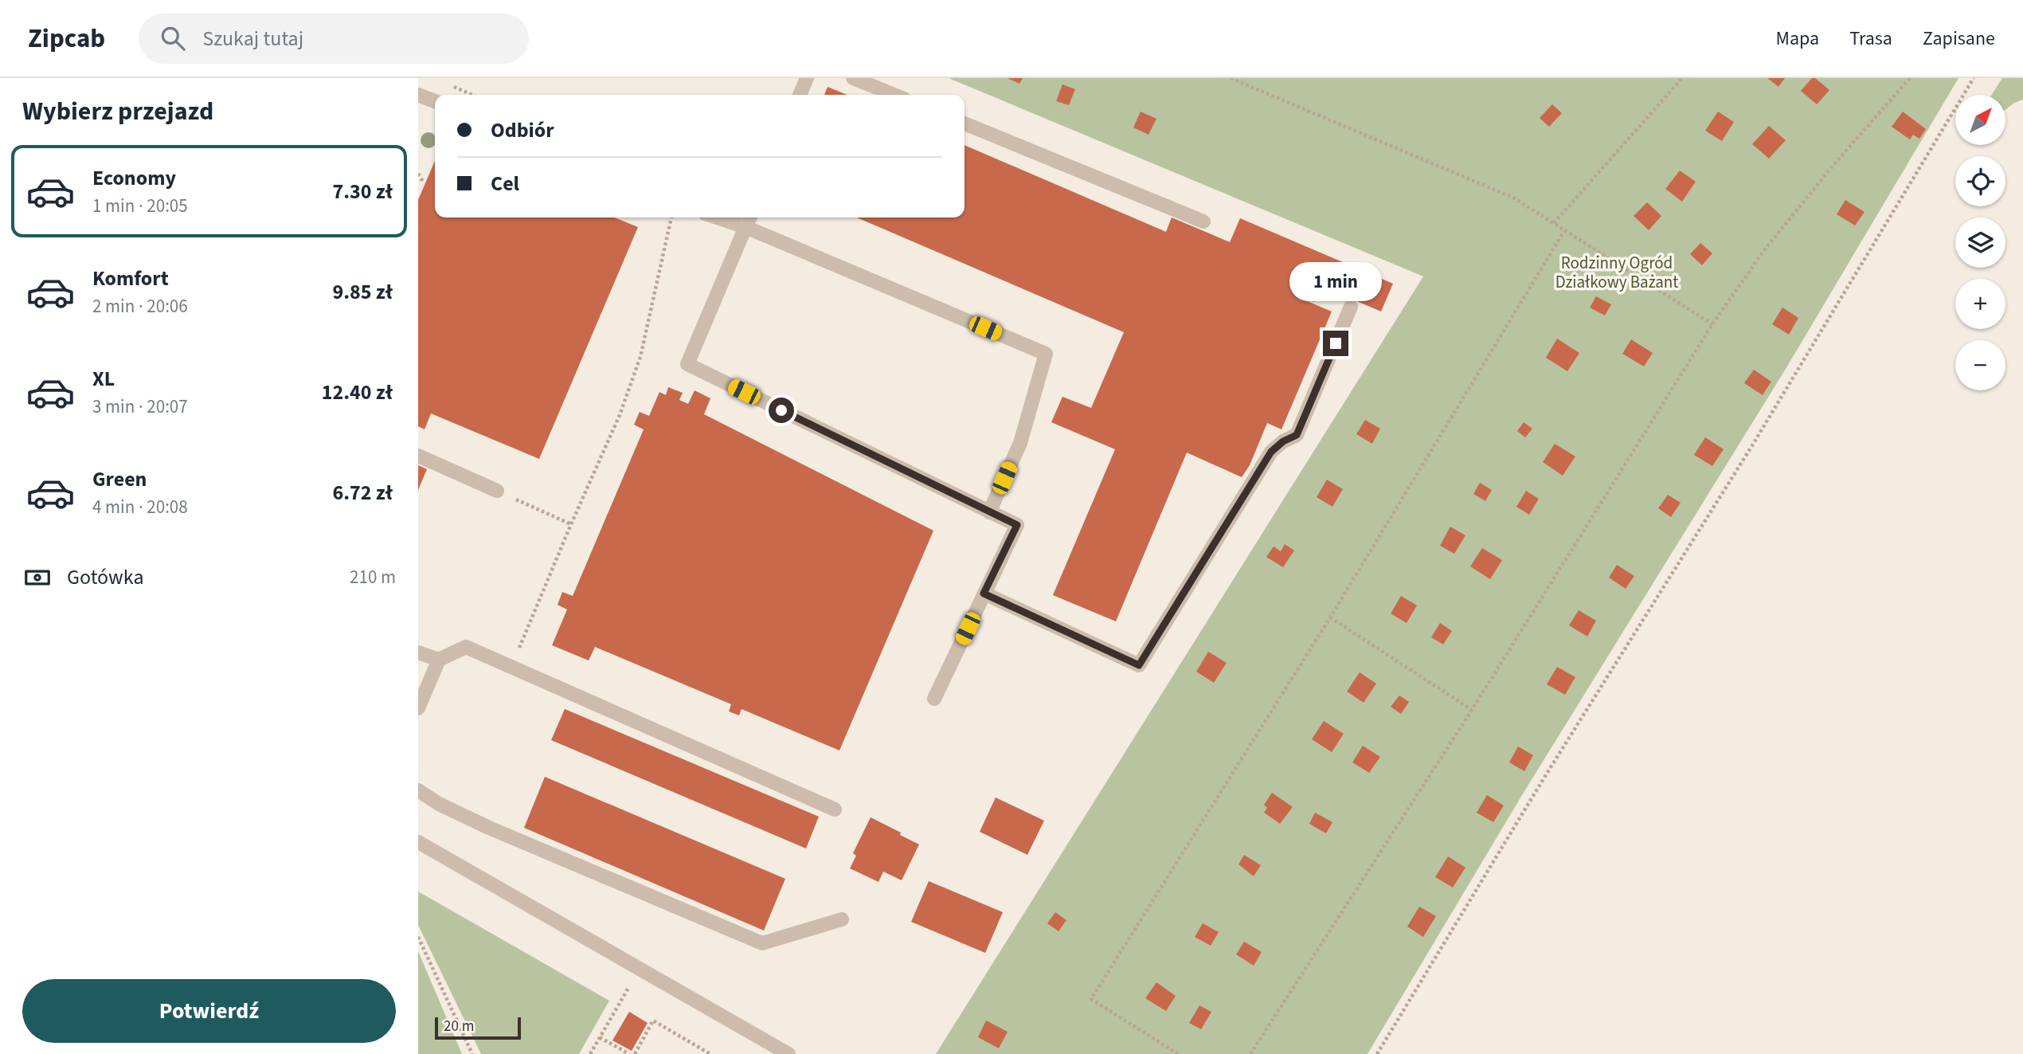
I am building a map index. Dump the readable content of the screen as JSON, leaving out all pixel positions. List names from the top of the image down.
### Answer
{
  "parks": ["Rodzinny Ogród Działkowy Bażant"],
  "scale_bar": "20 m",
  "north": "top right",
  "page": {
    "header": "Zipcab",
    "search": "Szukaj tutaj",
    "nav": ["Mapa", "Trasa", "Zapisane"],
    "heading": "Wybierz przejazd",
    "map_buttons": ["+", "−"],
    "banner": ["Odbiór", "Cel"],
    "list": [
      {
        "name": "Economy",
        "note": "1 min · 20:05",
        "value": "7.30 zł"
      },
      {
        "name": "Komfort",
        "note": "2 min · 20:06",
        "value": "9.85 zł"
      },
      {
        "name": "XL",
        "note": "3 min · 20:07",
        "value": "12.40 zł"
      },
      {
        "name": "Green",
        "note": "4 min · 20:08",
        "value": "6.72 zł"
      }
    ],
    "bubble": "1 min",
    "pay": ["Gotówka", "210 m"],
    "buttons": "Potwierdź",
    "scale": "20 m"
  }
}
